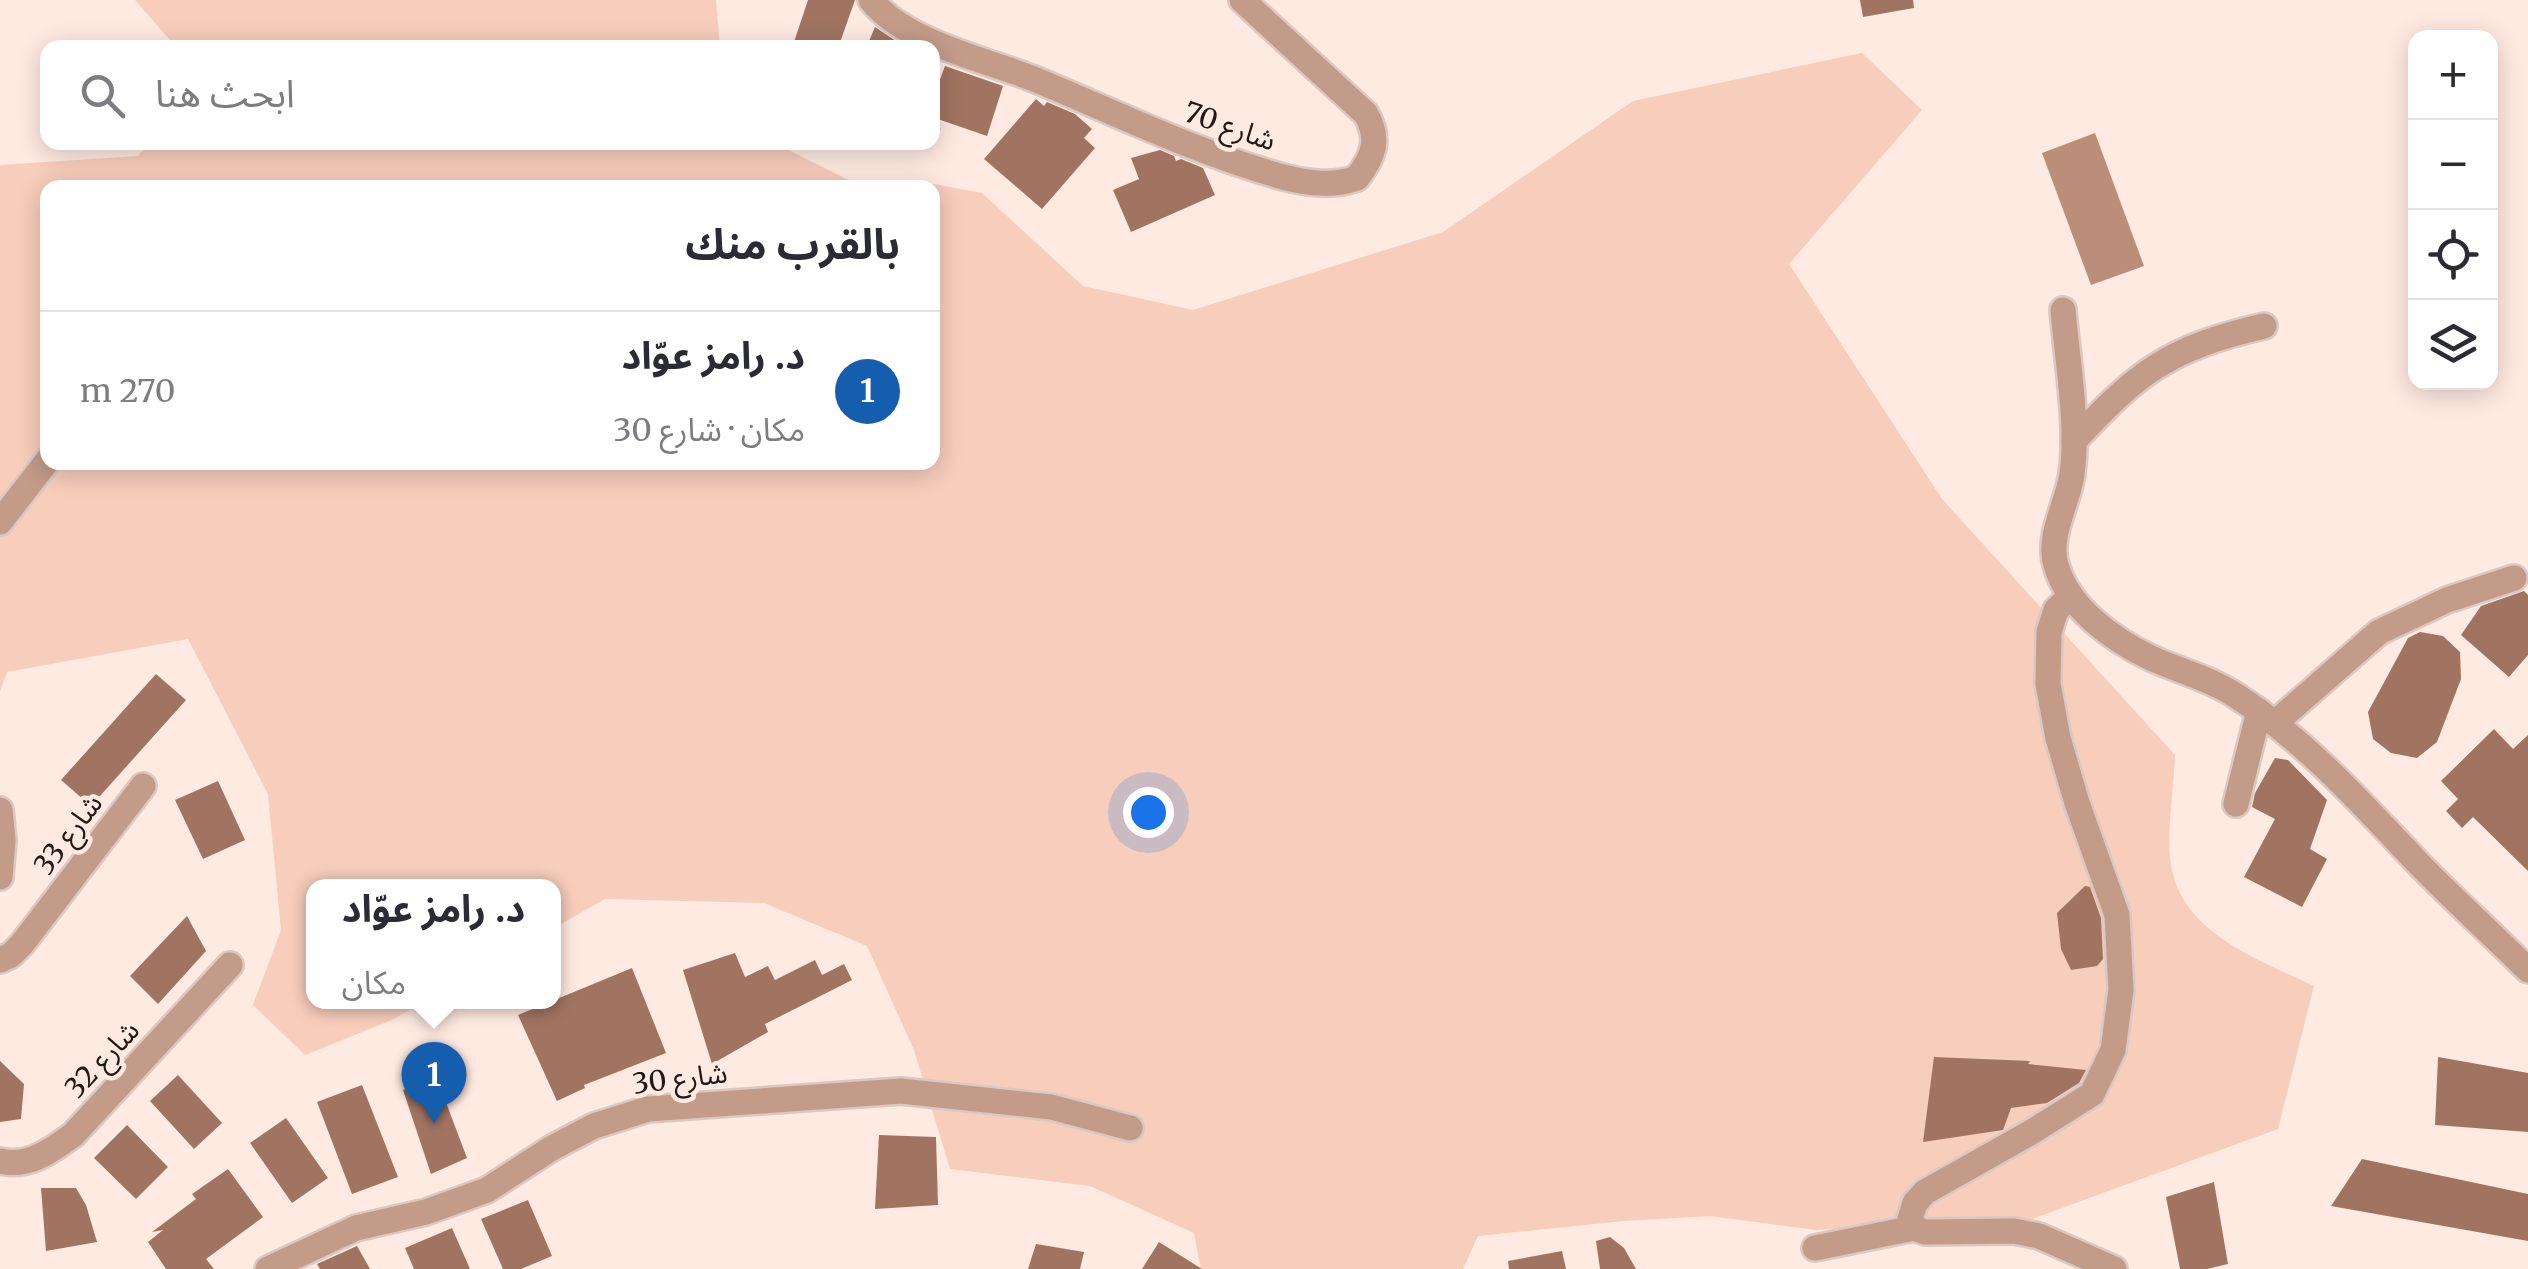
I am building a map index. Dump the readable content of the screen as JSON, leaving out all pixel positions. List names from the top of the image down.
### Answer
{
  "streets": {
    "street": [
      "شارع 70",
      "شارع 33",
      "شارع 32",
      "شارع 30"
    ]
  },
  "page": {
    "map_buttons": ["+", "−"],
    "search": "ابحث هنا",
    "heading": "بالقرب منك",
    "list": [
      {
        "mark": "1",
        "name": "د. رامز عوّاد",
        "note": "مكان · شارع 30",
        "value": "270 m"
      }
    ],
    "popup": ["د. رامز عوّاد", "مكان"],
    "pins": "1"
  }
}
